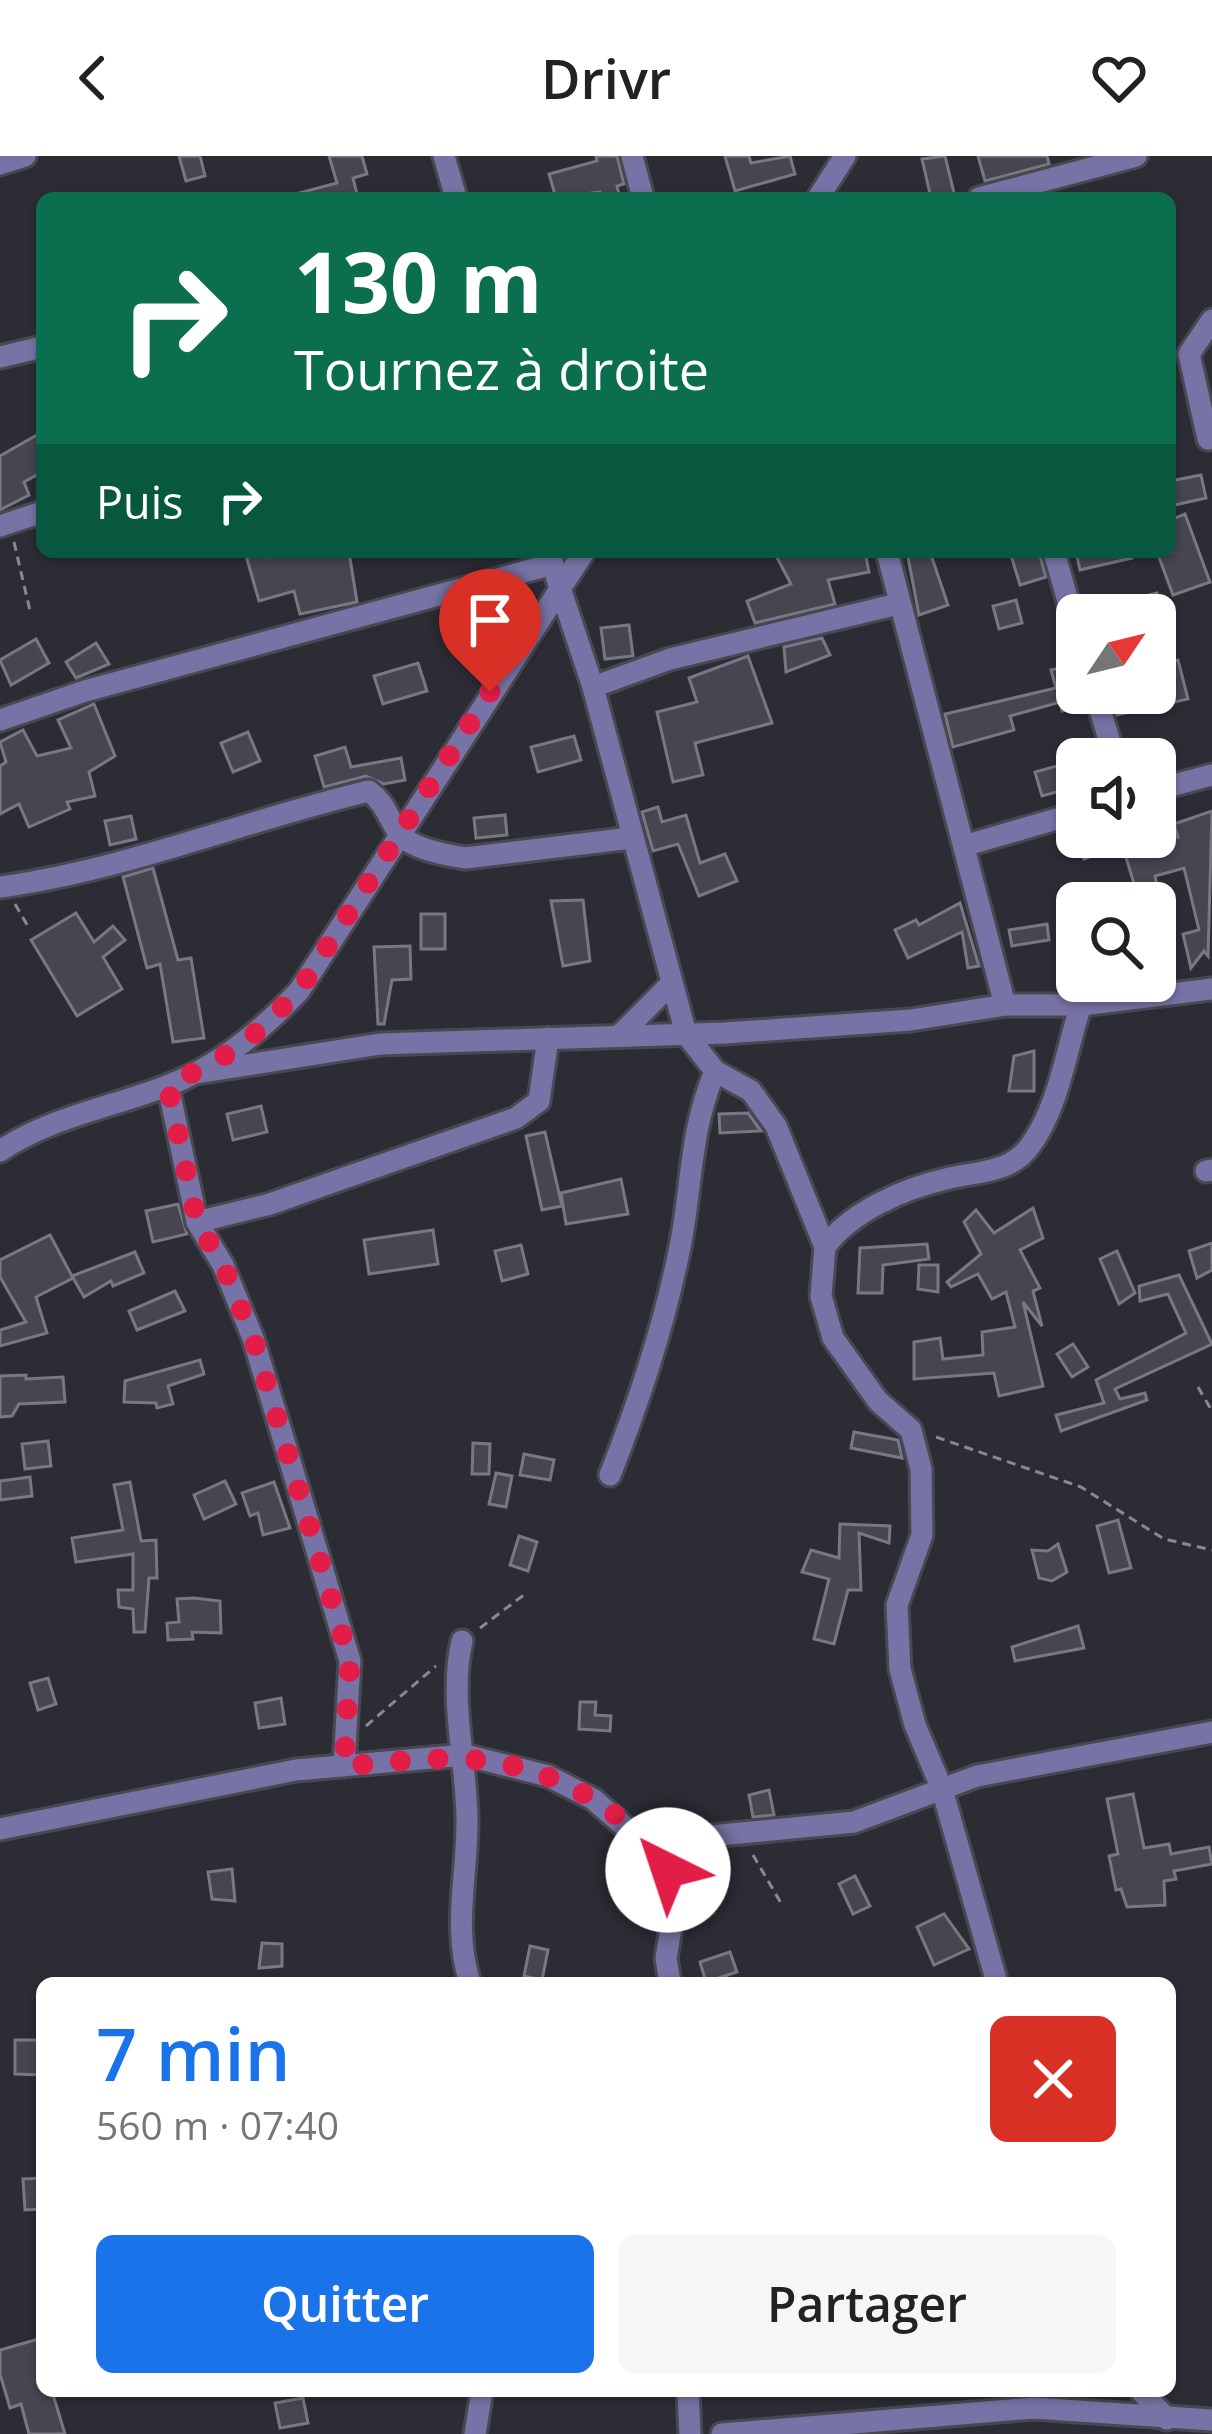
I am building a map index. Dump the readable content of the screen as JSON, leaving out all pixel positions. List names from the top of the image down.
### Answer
{
  "north": "top right",
  "page": {
    "header": "Drivr",
    "turn": ["130 m", "Tournez à droite"],
    "then": "Puis",
    "heading": ["7 min", "560 m · 07:40"],
    "buttons": ["Quitter", "Partager"]
  }
}
